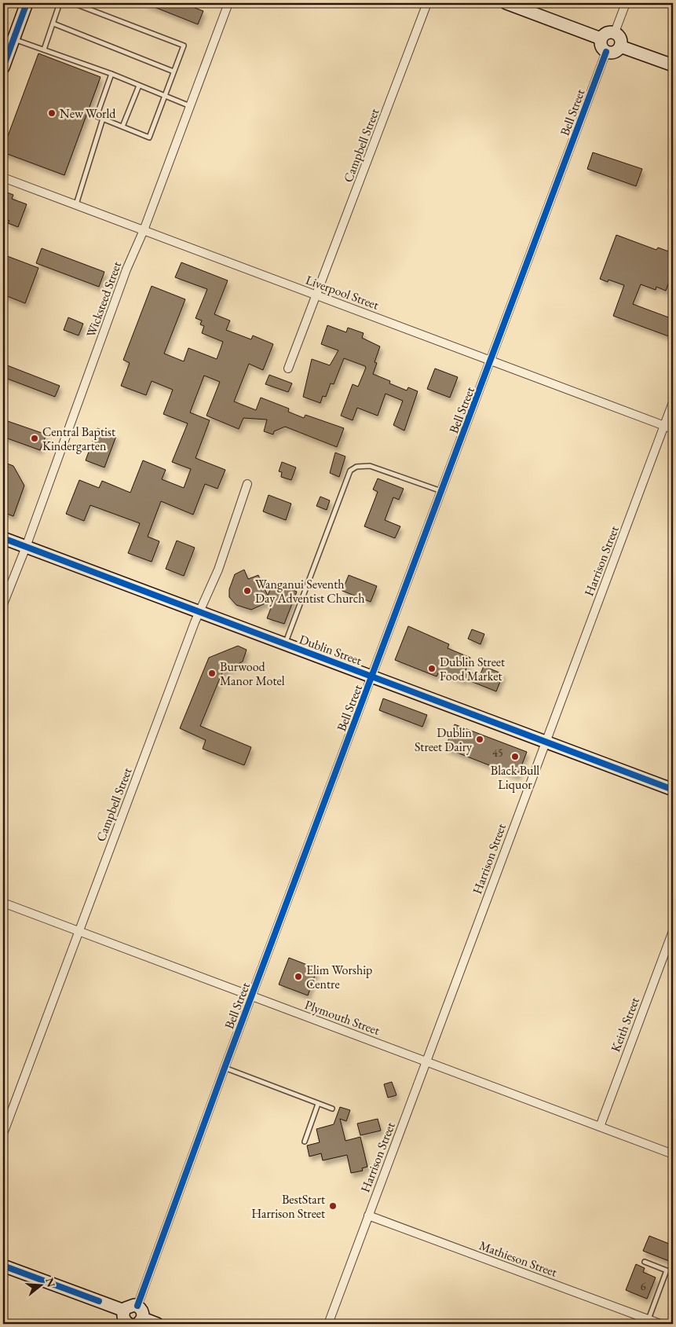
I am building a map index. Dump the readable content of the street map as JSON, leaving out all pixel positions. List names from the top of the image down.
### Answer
{
  "streets": {
    "main road": ["Dublin Street"],
    "street": [
      "Bell Street",
      "Campbell Street",
      "Liverpool Street",
      "Wicksteed Street",
      "Harrison Street",
      "Plymouth Street",
      "Keith Street",
      "Mathieson Street"
    ]
  },
  "crossings": [
    ["Bell Street", "Liverpool Street"],
    ["Bell Street", "Dublin Street"],
    ["Bell Street", "Plymouth Street"],
    ["Campbell Street", "Liverpool Street"],
    ["Campbell Street", "Dublin Street"],
    ["Campbell Street", "Plymouth Street"],
    ["Liverpool Street", "Wicksteed Street"],
    ["Liverpool Street", "Harrison Street"],
    ["Wicksteed Street", "Dublin Street"],
    ["Harrison Street", "Dublin Street"],
    ["Harrison Street", "Plymouth Street"],
    ["Harrison Street", "Mathieson Street"],
    ["Plymouth Street", "Keith Street"]
  ],
  "places": [
    "New World",
    "Central Baptist Kindergarten",
    "Wanganui Seventh Day Adventist Church",
    "Dublin Street Food Market",
    "Burwood Manor Motel",
    "Dublin Street Dairy",
    "Black Bull Liquor",
    "Elim Worship Centre",
    "BestStart Harrison Street"
  ],
  "house_numbers": ["45", "6"],
  "north": "right"
}
